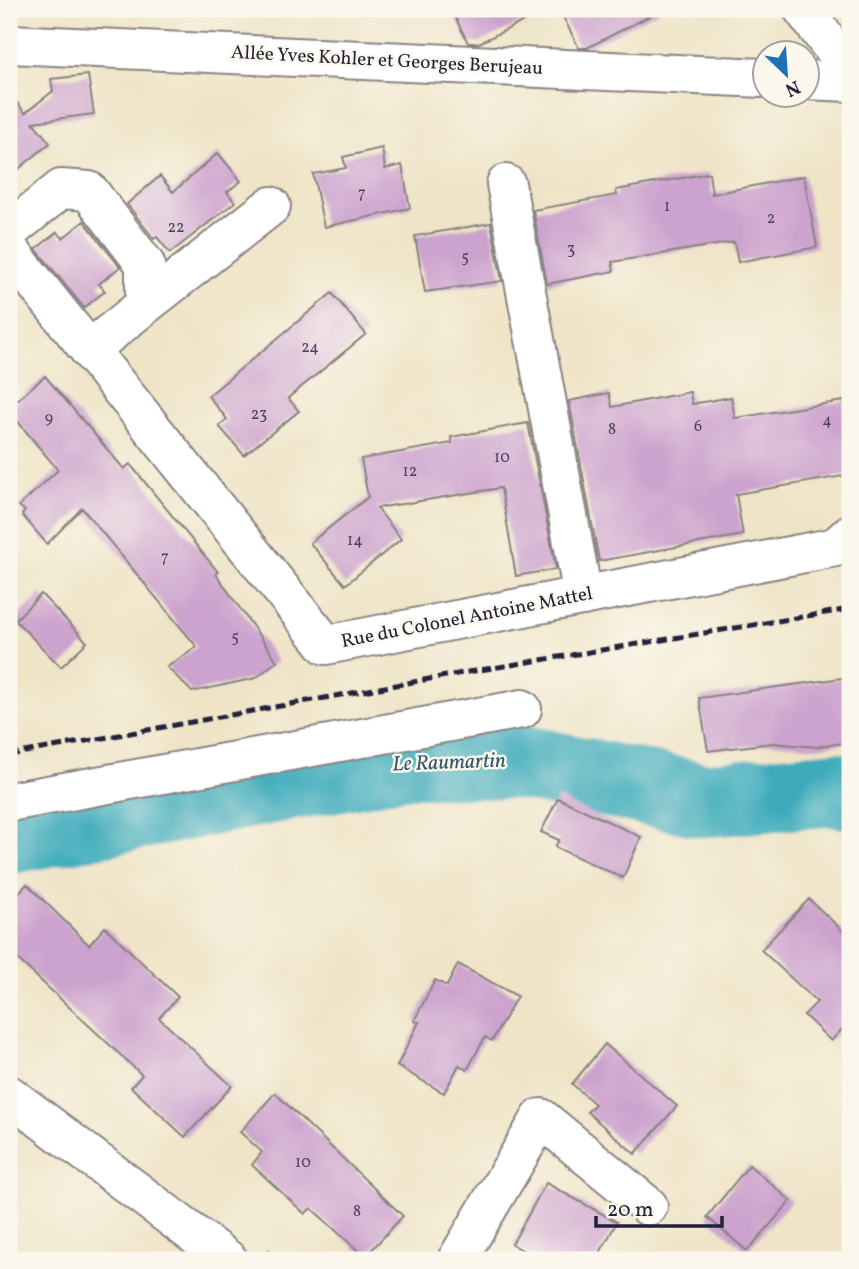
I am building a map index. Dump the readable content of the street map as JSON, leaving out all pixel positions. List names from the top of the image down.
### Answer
{
  "streets": {
    "street": ["Allée Yves Kohler et Georges Berujeau", "Rue du Colonel Antoine Mattel"]
  },
  "water": ["Le Raumartin"],
  "house_numbers": [
    "7",
    "1",
    "2",
    "22",
    "3",
    "5",
    "24",
    "23",
    "9",
    "4",
    "6",
    "8",
    "10",
    "12",
    "14",
    "7",
    "5",
    "10",
    "8"
  ],
  "scale_bar": "20 m",
  "north": "bottom right"
}
